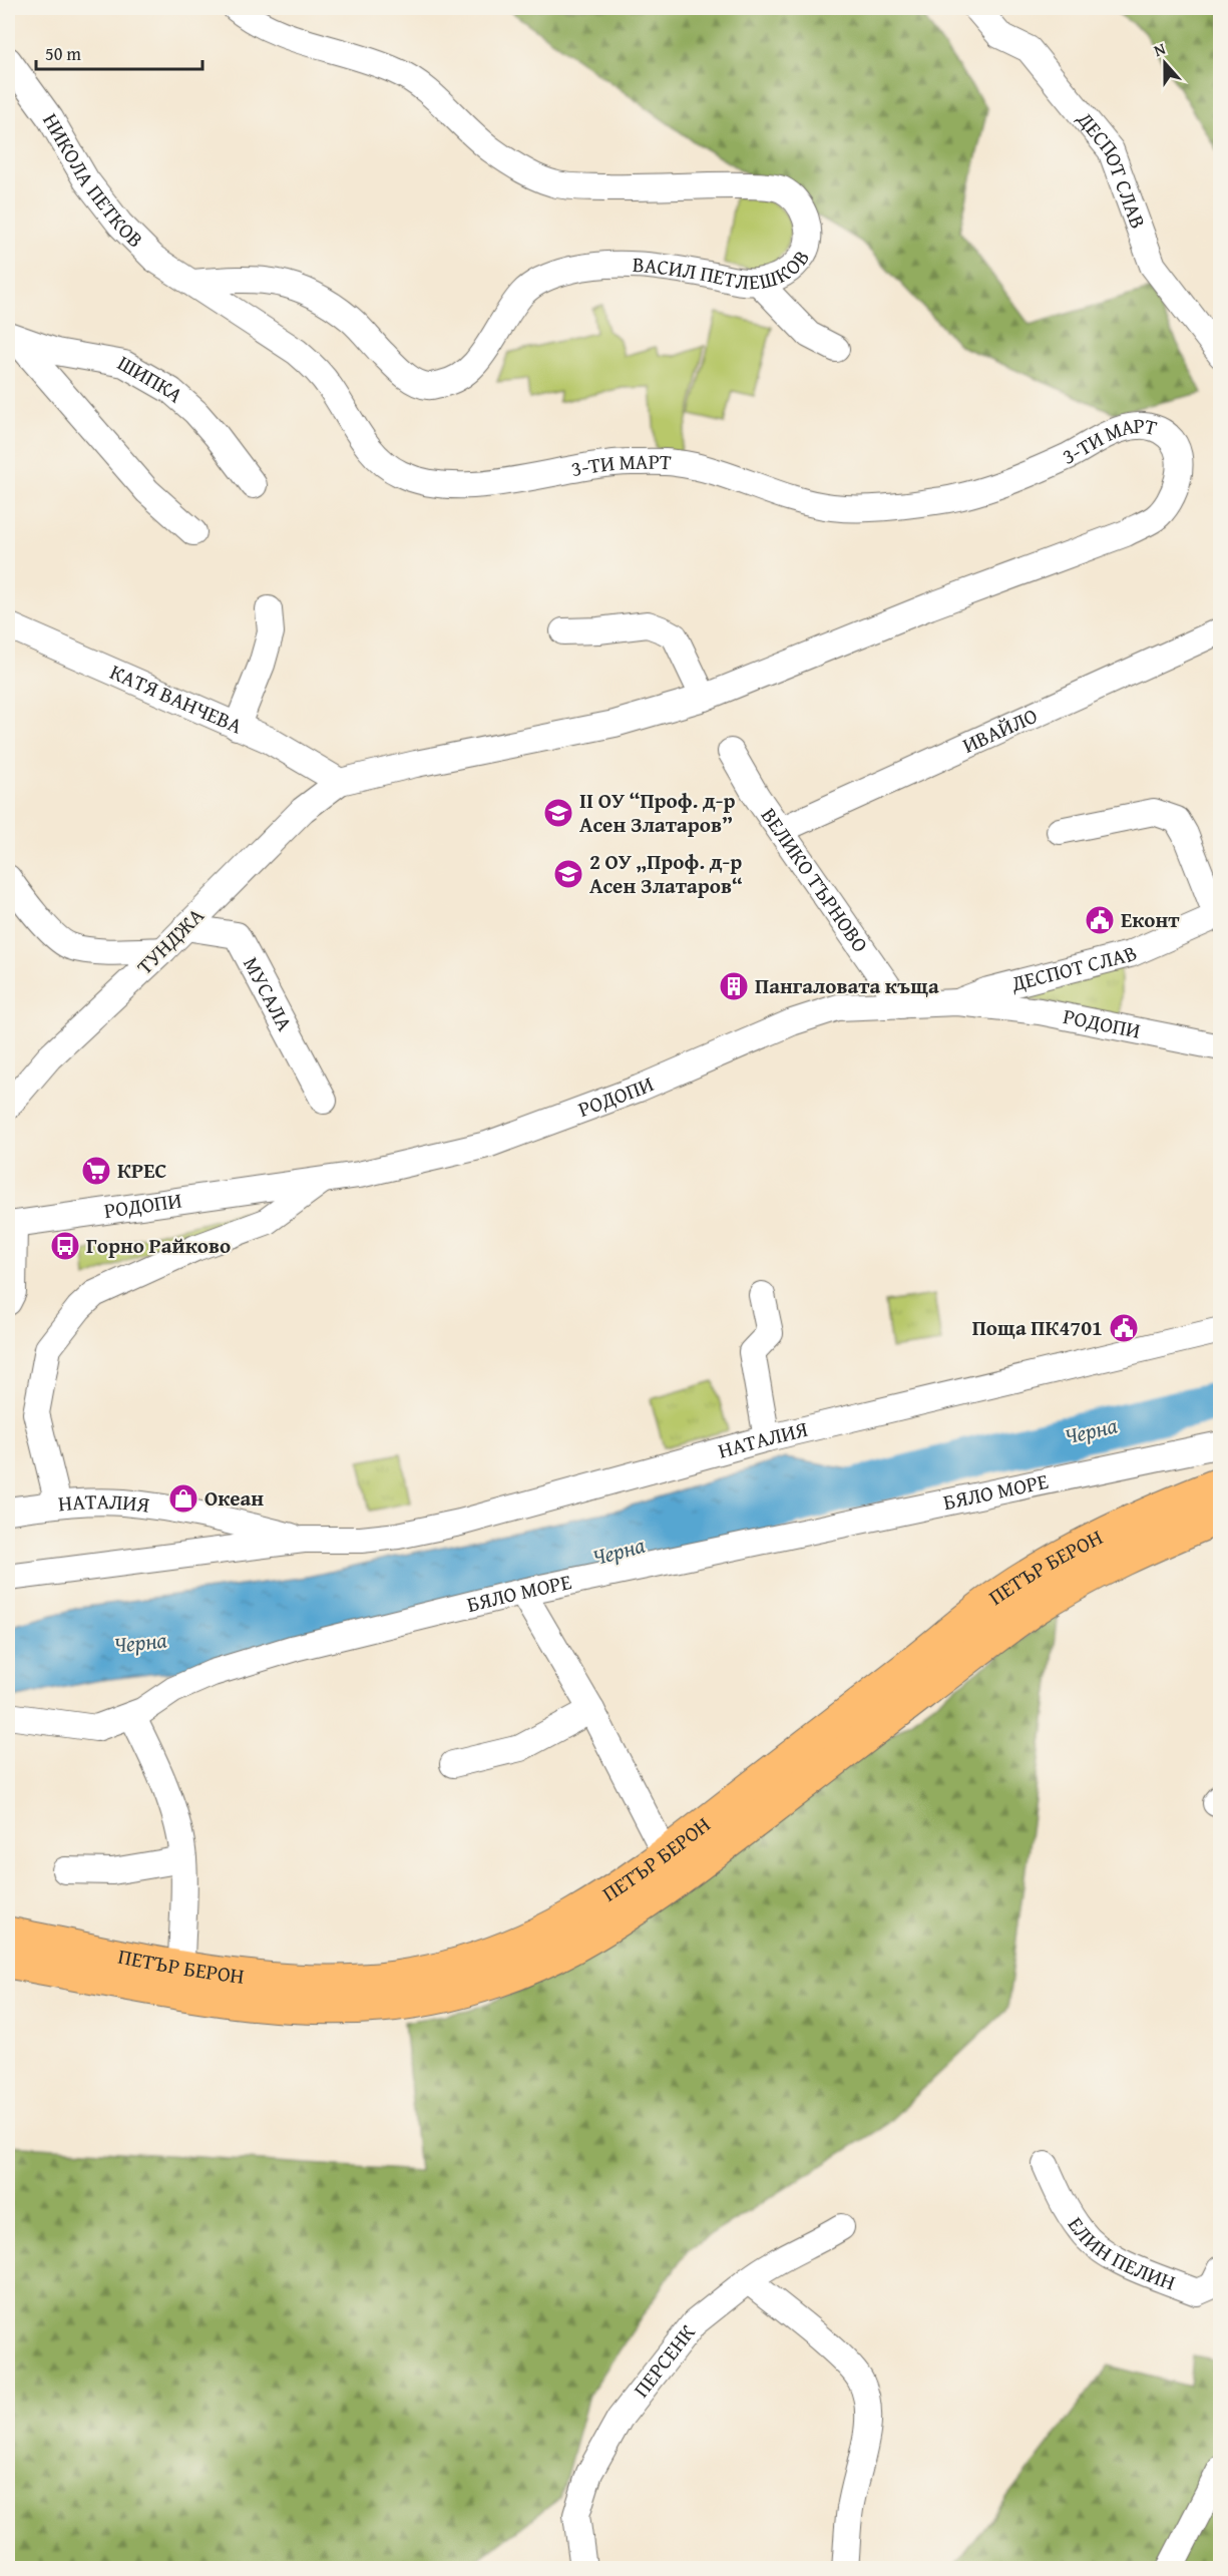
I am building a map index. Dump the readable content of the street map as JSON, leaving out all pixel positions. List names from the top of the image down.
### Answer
{
  "streets": {
    "main road": ["ПЕТЪР БЕРОН"],
    "street": [
      "ДЕСПОТ СЛАВ",
      "НИКОЛА ПЕТКОВ",
      "ВАСИЛ ПЕТЛЕШКОВ",
      "ШИПКА",
      "3-ТИ МАРТ",
      "КАТЯ ВАНЧЕВА",
      "ИВАЙЛО",
      "ВЕЛИКО ТЪРНОВО",
      "ТУНДЖА",
      "МУСАЛА",
      "РОДОПИ",
      "НАТАЛИЯ",
      "БЯЛО МОРЕ",
      "ЕЛИН ПЕЛИН",
      "ПЕРСЕНК"
    ]
  },
  "crossings": [
    ["ДЕСПОТ СЛАВ", "РОДОПИ"],
    ["НИКОЛА ПЕТКОВ", "ВАСИЛ ПЕТЛЕШКОВ"],
    ["НИКОЛА ПЕТКОВ", "3-ТИ МАРТ"],
    ["ВАСИЛ ПЕТЛЕШКОВ", "3-ТИ МАРТ"],
    ["3-ТИ МАРТ", "КАТЯ ВАНЧЕВА"],
    ["3-ТИ МАРТ", "ТУНДЖА"],
    ["КАТЯ ВАНЧЕВА", "ТУНДЖА"],
    ["ИВАЙЛО", "ВЕЛИКО ТЪРНОВО"],
    ["ВЕЛИКО ТЪРНОВО", "РОДОПИ"],
    ["ТУНДЖА", "МУСАЛА"]
  ],
  "water": ["Черна"],
  "places": {
    "school or university": ["II ОУ “Проф. д-р Асен Златаров”", "2 ОУ „Проф. д-р Асен Златаров“"],
    "public building": ["Еконт", "Поща ПК4701"],
    "building": ["Пангаловата къща"],
    "supermarket": ["КРЕС"],
    "bus stop": ["Горно Райково"],
    "shop": ["Океан"]
  },
  "scale_bar": "50 m",
  "north": "top"
}
